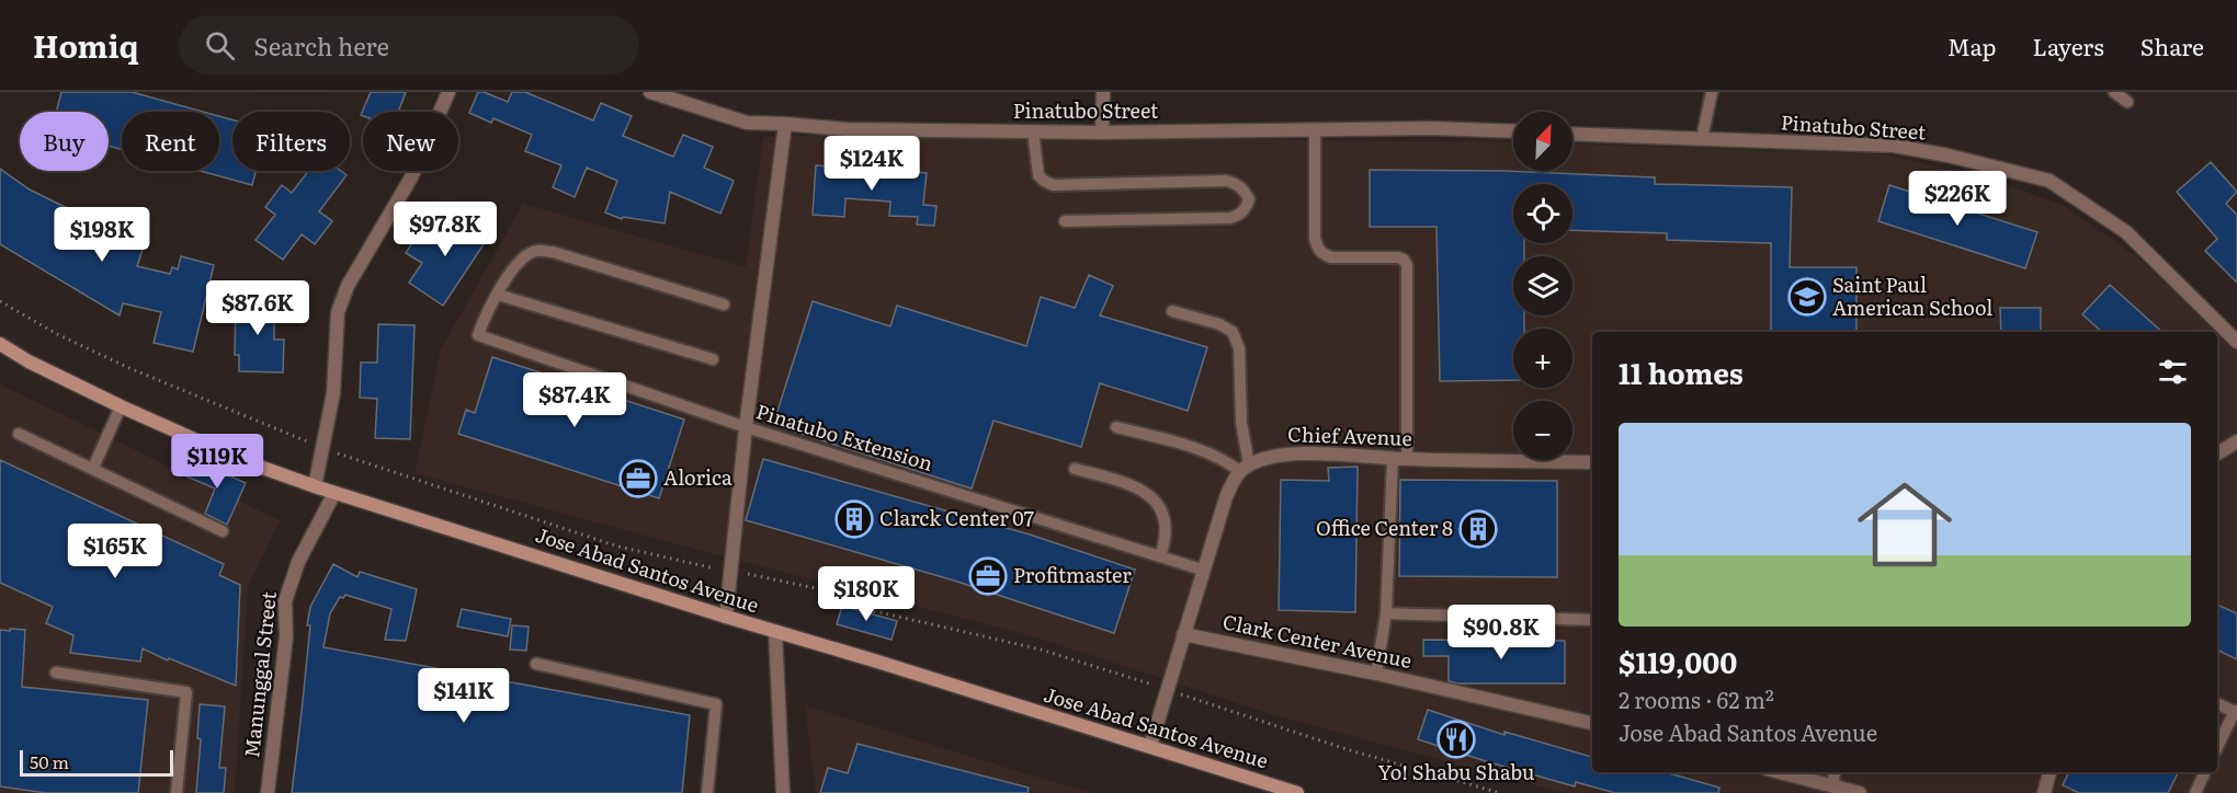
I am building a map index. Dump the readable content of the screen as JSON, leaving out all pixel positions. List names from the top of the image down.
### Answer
{
  "streets": {
    "main road": ["Jose Abad Santos Avenue"],
    "street": [
      "Pinatubo Street",
      "Chief Avenue",
      "Clark Center Avenue",
      "Manunggal Street"
    ],
    "lane": ["Pinatubo Extension"]
  },
  "crossings": [
    ["Jose Abad Santos Avenue", "Manunggal Street"]
  ],
  "places": {
    "school or university": ["Saint Paul American School"],
    "office": ["Alorica", "Profitmaster"],
    "building": ["Clarck Center 07", "Office Center 8"],
    "restaurant": ["Yo! Shabu Shabu"]
  },
  "scale_bar": "50 m",
  "north": "top right",
  "page": {
    "header": "Homiq",
    "search": "Search here",
    "nav": ["Map", "Layers", "Share"],
    "map_buttons": ["+", "−"],
    "chip": [
      "Buy",
      "Rent",
      "Filters",
      "New"
    ],
    "price": [
      "$124K",
      "$226K",
      "$97.8K",
      "$198K",
      "$87.6K",
      "$87.4K",
      "$119K",
      "$165K",
      "$180K",
      "$90.8K",
      "$141K"
    ],
    "heading": "11 homes",
    "list": [
      {
        "name": "$119,000",
        "note": "2 rooms · 62 m² · Jose Abad Santos Avenue"
      }
    ],
    "scale": "50 m"
  }
}
